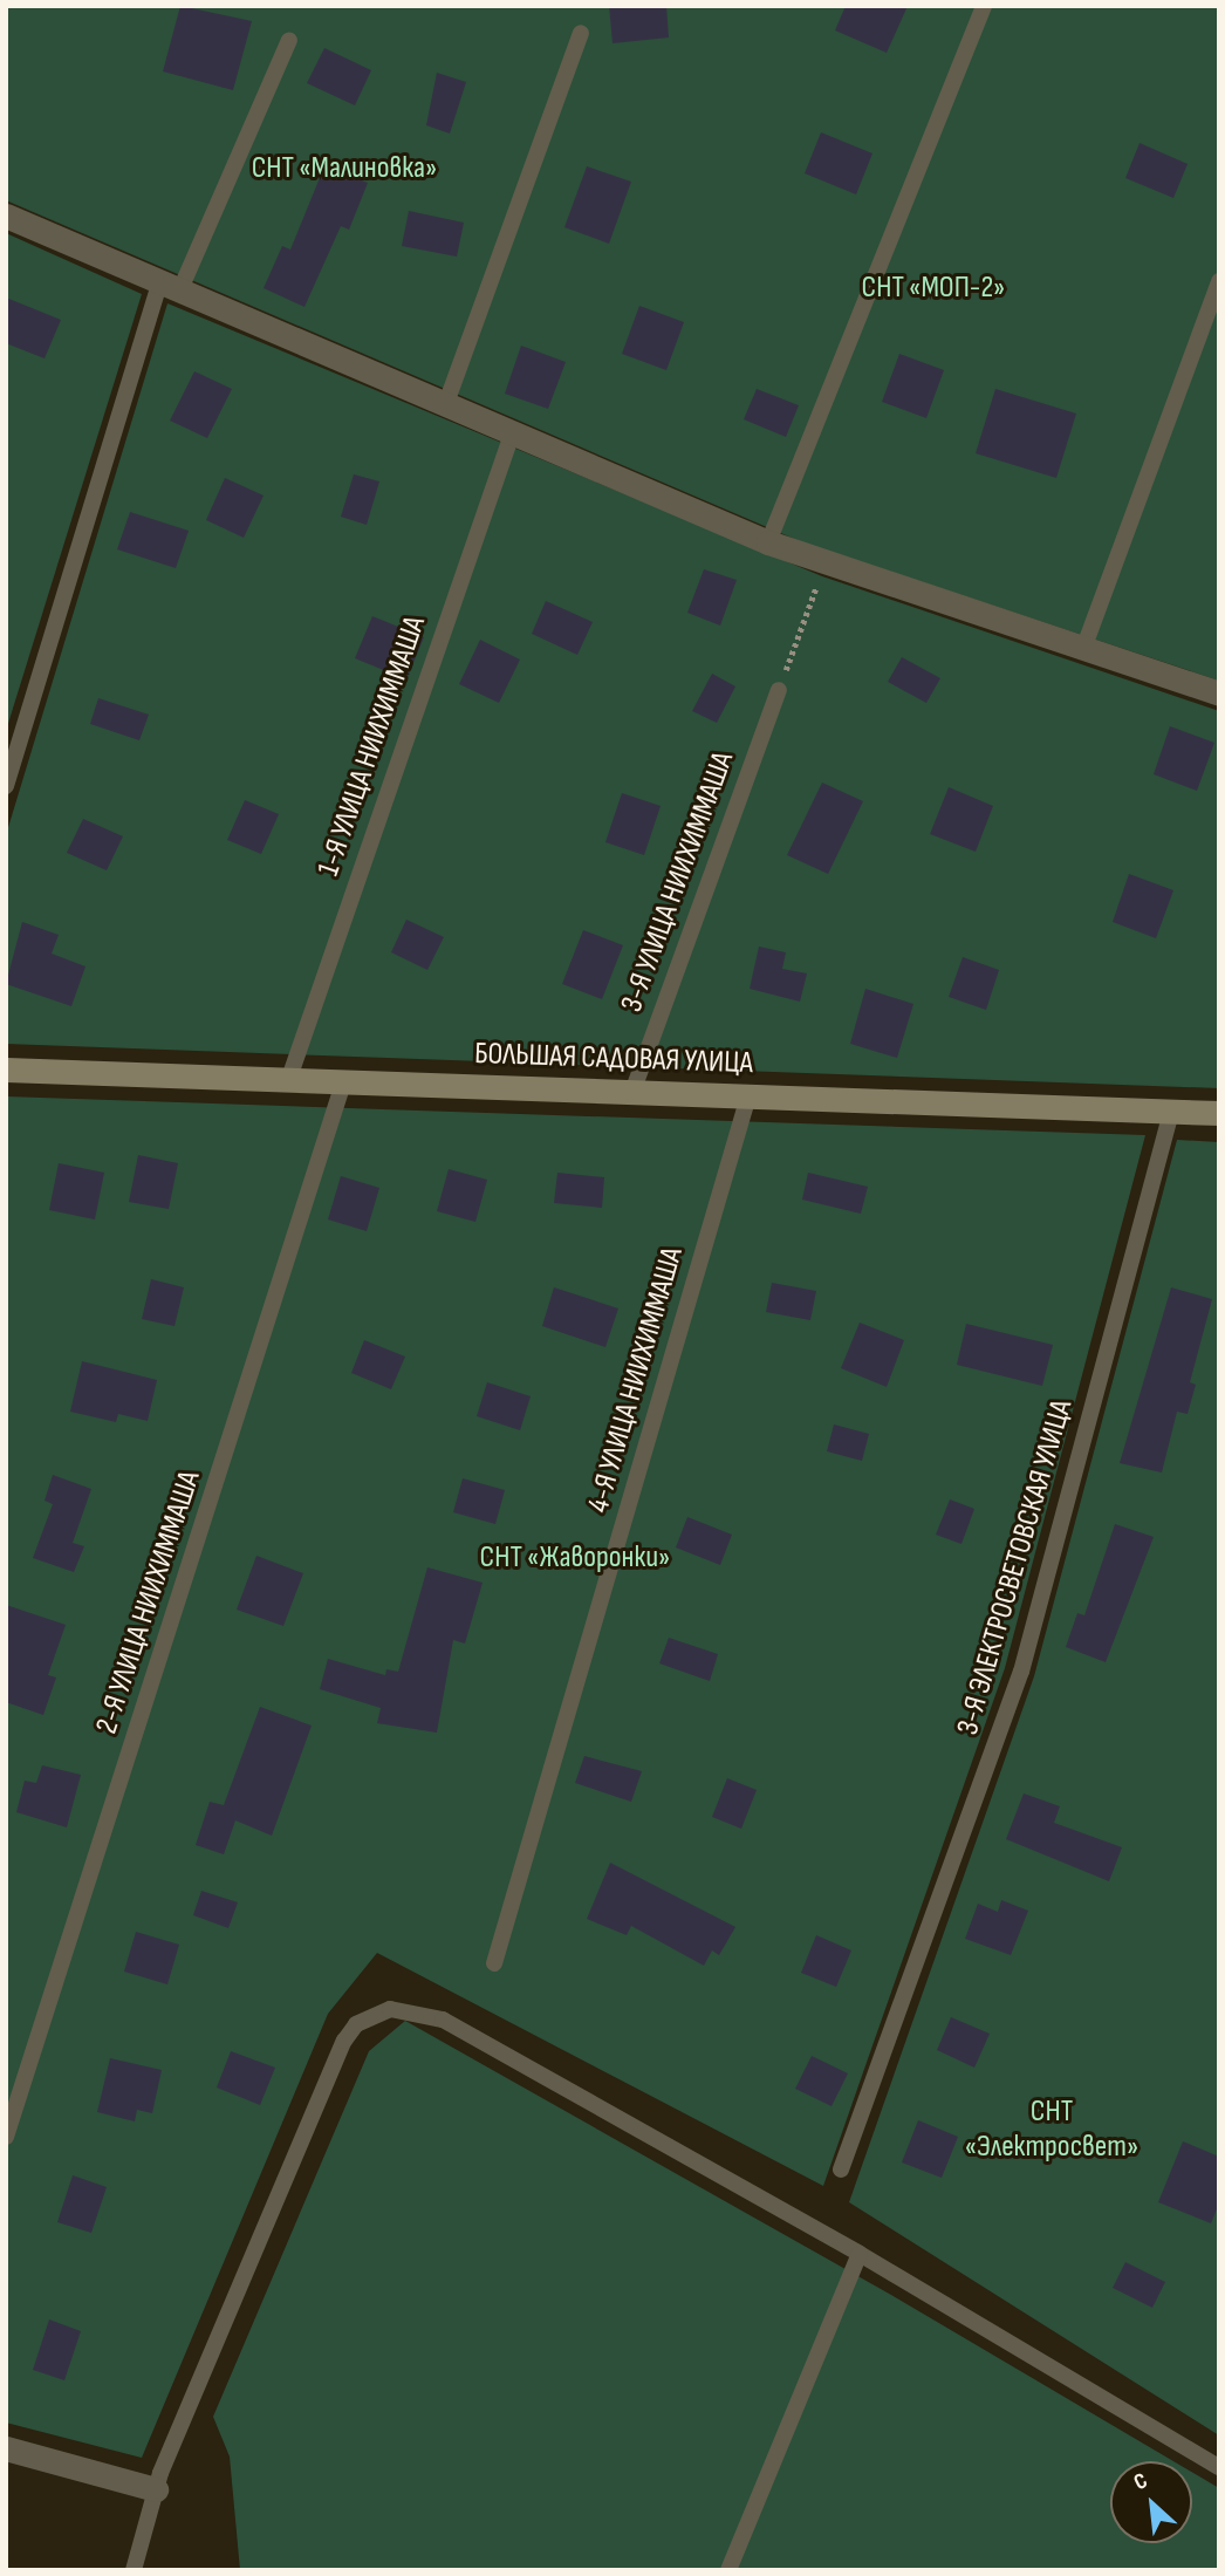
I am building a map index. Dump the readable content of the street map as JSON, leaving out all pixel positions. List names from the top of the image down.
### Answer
{
  "streets": {
    "street": ["БОЛЬШАЯ САДОВАЯ УЛИЦА"],
    "lane": [
      "1-Я УЛИЦА НИИХИММАША",
      "3-Я УЛИЦА НИИХИММАША",
      "4-Я УЛИЦА НИИХИММАША",
      "3-Я ЭЛЕКТРОСВЕТОВСКАЯ УЛИЦА",
      "2-Я УЛИЦА НИИХИММАША"
    ]
  },
  "crossings": [
    ["1-Я УЛИЦА НИИХИММАША", "БОЛЬШАЯ САДОВАЯ УЛИЦА"],
    ["3-Я УЛИЦА НИИХИММАША", "БОЛЬШАЯ САДОВАЯ УЛИЦА"],
    ["БОЛЬШАЯ САДОВАЯ УЛИЦА", "4-Я УЛИЦА НИИХИММАША"],
    ["БОЛЬШАЯ САДОВАЯ УЛИЦА", "3-Я ЭЛЕКТРОСВЕТОВСКАЯ УЛИЦА"],
    ["БОЛЬШАЯ САДОВАЯ УЛИЦА", "2-Я УЛИЦА НИИХИММАША"]
  ],
  "parks": [
    "СНТ «Малиновка»",
    "СНТ «МОП-2»",
    "СНТ «Жаворонки»",
    "СНТ «Электросвет»"
  ],
  "north": "top left"
}
